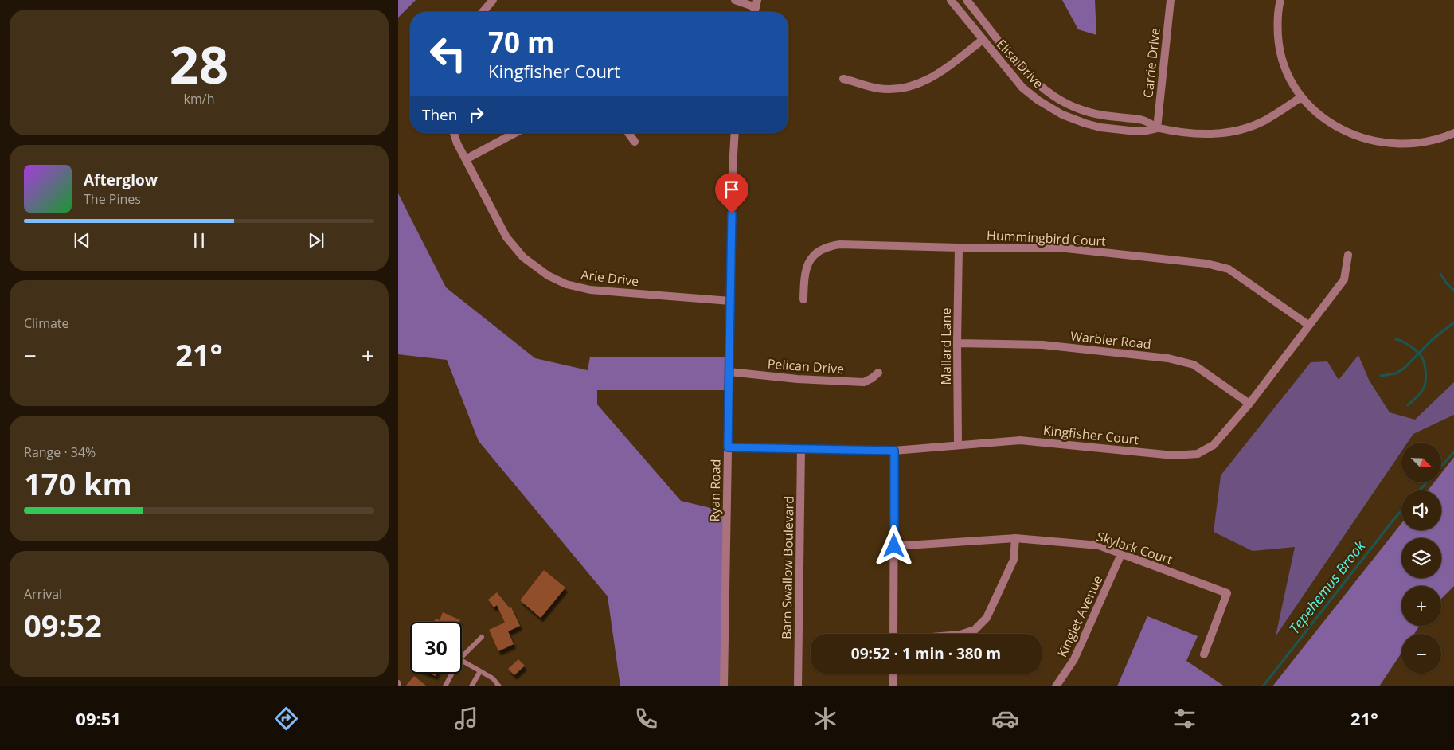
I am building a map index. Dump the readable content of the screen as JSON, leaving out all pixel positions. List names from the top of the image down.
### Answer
{
  "streets": {
    "street": [
      "Carrie Drive",
      "Elisa Drive",
      "Hummingbird Court",
      "Arie Drive",
      "Warbler Road",
      "Mallard Lane",
      "Pelican Drive",
      "Kingfisher Court",
      "Ryan Road",
      "Skylark Court",
      "Barn Swallow Boulevard",
      "Kinglet Avenue"
    ]
  },
  "crossings": [
    ["Carrie Drive", "Elisa Drive"],
    ["Hummingbird Court", "Mallard Lane"],
    ["Hummingbird Court", "Kingfisher Court"],
    ["Arie Drive", "Ryan Road"],
    ["Warbler Road", "Mallard Lane"],
    ["Warbler Road", "Kingfisher Court"],
    ["Mallard Lane", "Kingfisher Court"],
    ["Pelican Drive", "Ryan Road"],
    ["Kingfisher Court", "Ryan Road"],
    ["Kingfisher Court", "Barn Swallow Boulevard"],
    ["Skylark Court", "Kinglet Avenue"]
  ],
  "water": ["Tepehemus Brook"],
  "north": "bottom right",
  "page": {
    "tile": [
      ["28", "km/h"],
      "Climate",
      ["Range · 34%", "170 km"],
      ["Arrival", "09:52"]
    ],
    "turn": ["70 m", "Kingfisher Court"],
    "then": "Then",
    "song": ["Afterglow", "The Pines"],
    "heat": ["−", "21°", "+"],
    "map_buttons": ["+", "−"],
    "limit": "30",
    "trip": "09:52 · 1 min · 380 m",
    "tabs": ["09:51", "21°"]
  }
}
